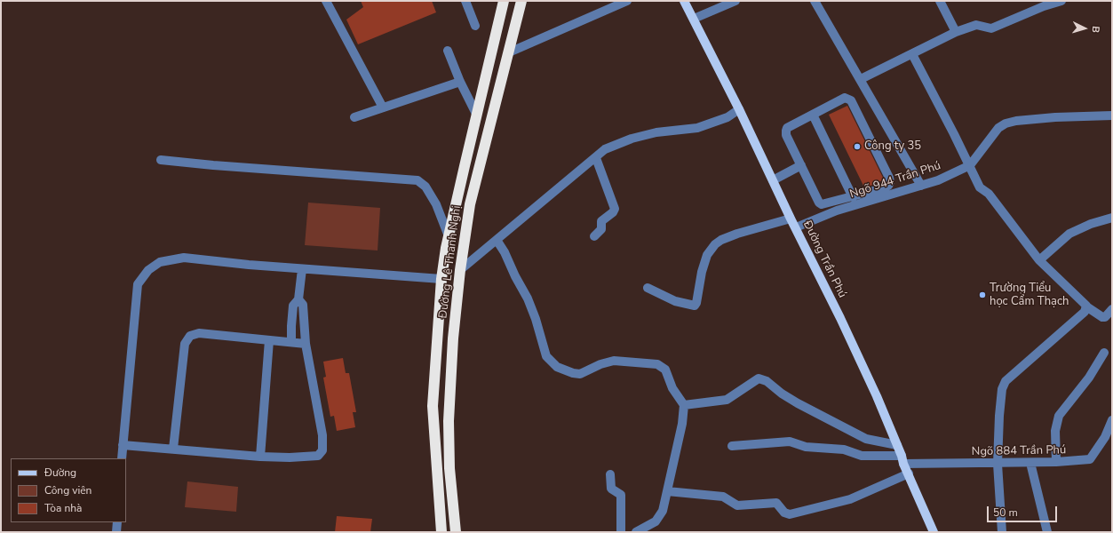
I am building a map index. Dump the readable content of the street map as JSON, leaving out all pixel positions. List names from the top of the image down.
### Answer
{
  "streets": {
    "highway": ["Đường Lê Thanh Nghị"],
    "main road": ["Đường Trần Phú"],
    "street": ["Ngõ 944 Trần Phú", "Ngõ 884 Trần Phú"]
  },
  "crossings": [
    ["Ngõ 944 Trần Phú", "Đường Trần Phú"],
    ["Đường Trần Phú", "Ngõ 884 Trần Phú"]
  ],
  "places": ["Công ty 35", "Trường Tiểu học Cẩm Thạch"],
  "legend": ["Đường", "Công viên", "Tòa nhà"],
  "scale_bar": "50 m",
  "north": "right"
}
